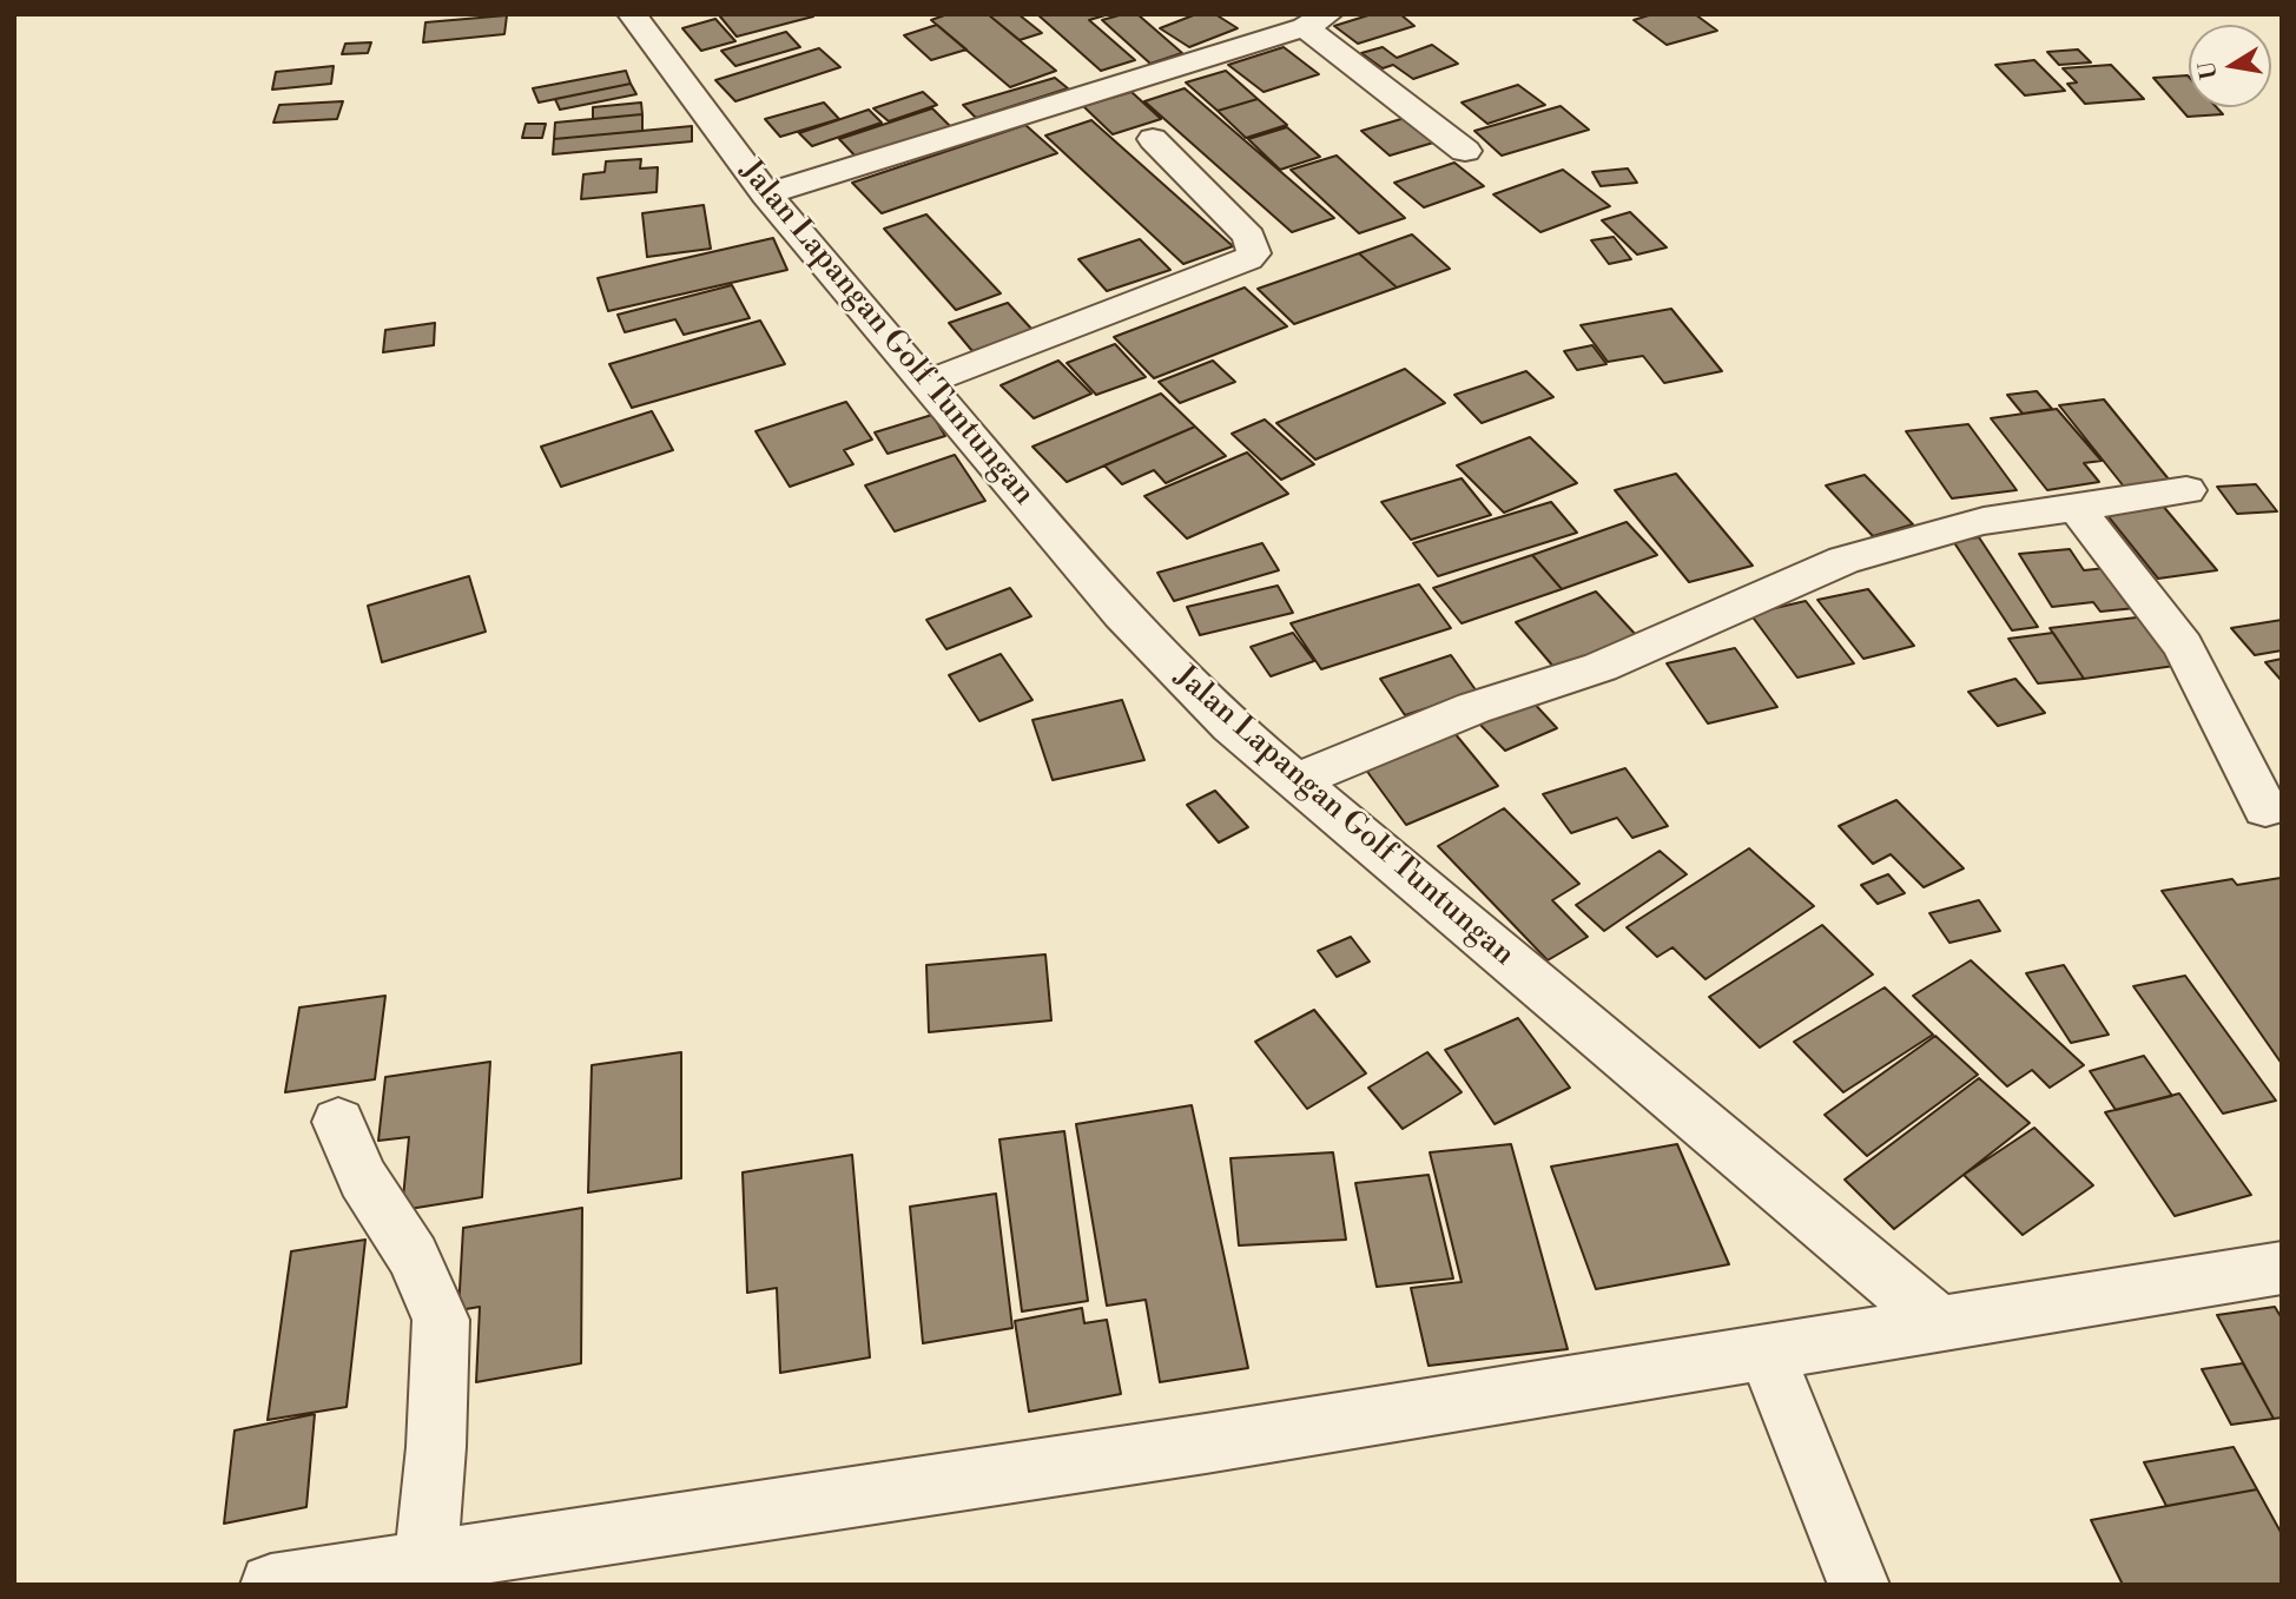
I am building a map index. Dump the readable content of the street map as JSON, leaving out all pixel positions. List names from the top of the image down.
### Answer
{
  "streets": {
    "street": ["Jalan Lapangan Golf Tuntungan"]
  },
  "north": "left"
}
